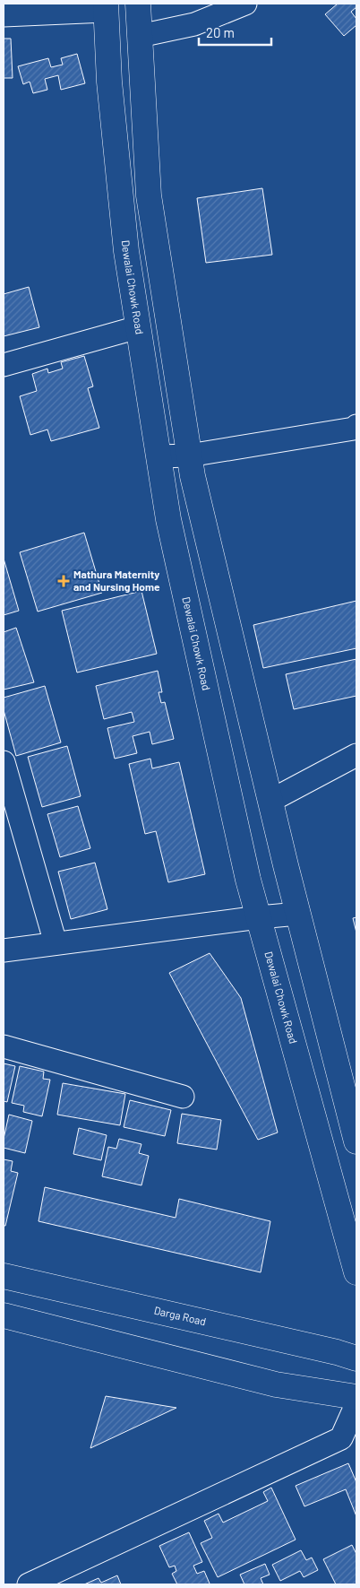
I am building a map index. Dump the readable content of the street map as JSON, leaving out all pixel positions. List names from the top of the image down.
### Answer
{
  "streets": {
    "main road": ["Dewalai Chowk Road", "Darga Road"]
  },
  "places": {
    "health": ["Mathura Maternity and Nursing Home"]
  },
  "scale_bar": "20 m"
}
